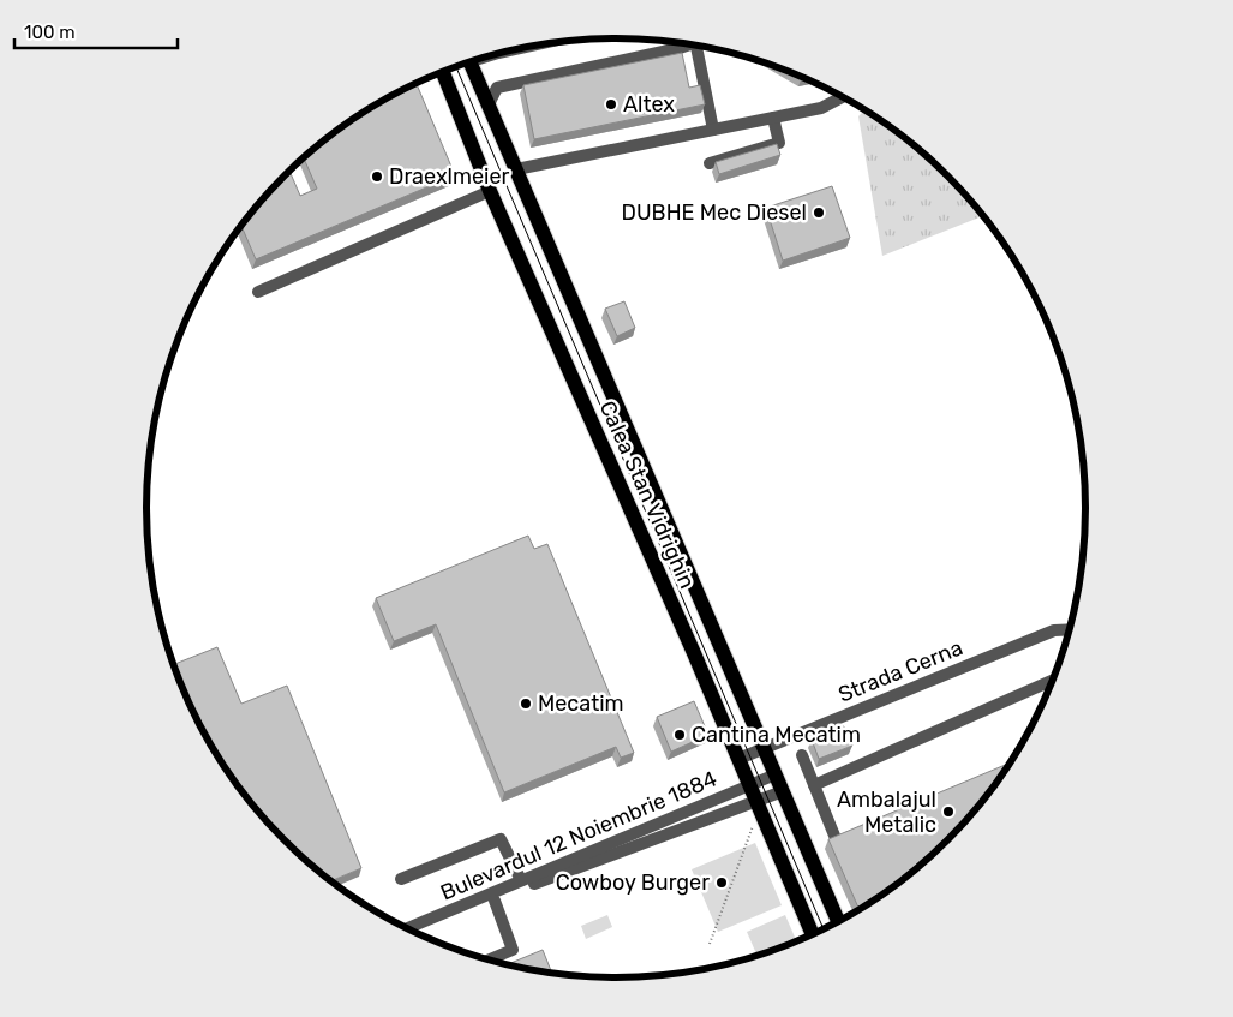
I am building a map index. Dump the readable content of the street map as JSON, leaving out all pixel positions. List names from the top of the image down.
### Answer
{
  "streets": {
    "main road": ["Calea Stan Vidrighin"],
    "street": ["Strada Cerna", "Bulevardul 12 Noiembrie 1884"]
  },
  "crossings": [
    ["Calea Stan Vidrighin", "Strada Cerna"],
    ["Calea Stan Vidrighin", "Bulevardul 12 Noiembrie 1884"]
  ],
  "places": [
    "Altex",
    "Draexlmeier",
    "DUBHE Mec Diesel",
    "Mecatim",
    "Cantina Mecatim",
    "Ambalajul Metalic",
    "Cowboy Burger"
  ],
  "scale_bar": "100 m"
}
